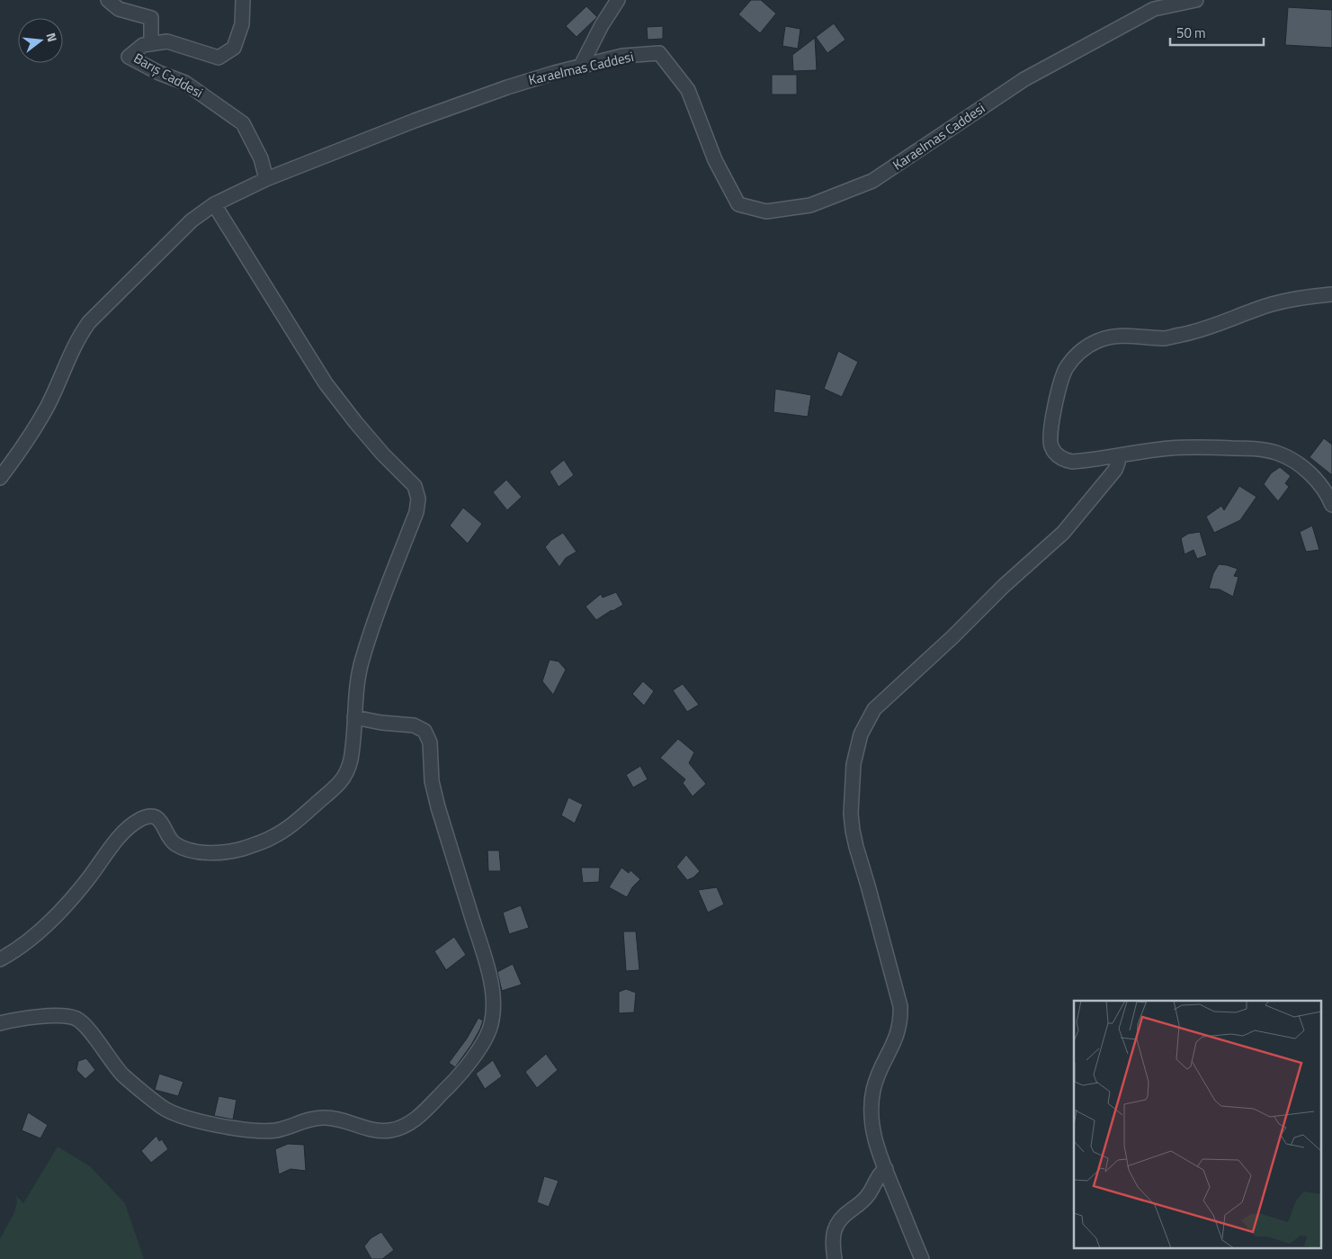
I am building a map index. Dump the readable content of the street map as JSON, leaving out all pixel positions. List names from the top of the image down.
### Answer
{
  "streets": {
    "street": ["Karaelmas Caddesi", "Barış Caddesi"]
  },
  "crossings": [
    ["Karaelmas Caddesi", "Barış Caddesi"]
  ],
  "scale_bar": "50 m",
  "north": "right"
}
